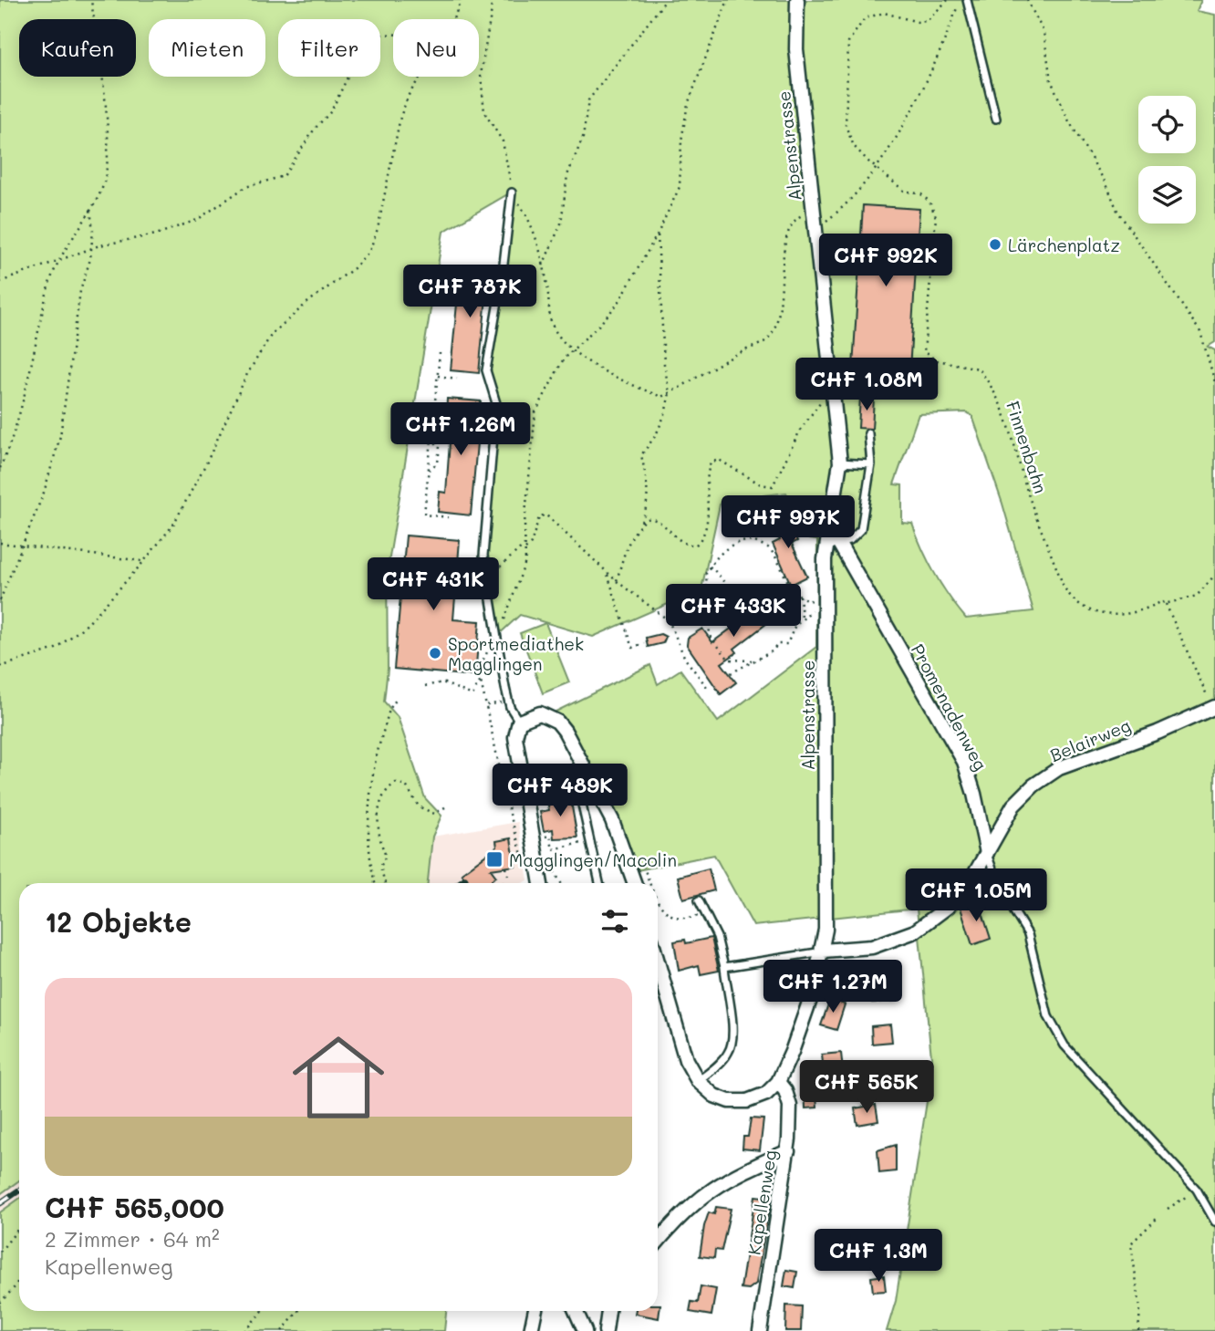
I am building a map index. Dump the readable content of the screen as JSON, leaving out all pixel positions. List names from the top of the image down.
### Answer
{
  "streets": {
    "street": [
      "Alpenstrasse",
      "Promenadenweg",
      "Belairweg",
      "Kapellenweg"
    ],
    "path": ["Finnenbahn"]
  },
  "crossings": [
    ["Alpenstrasse", "Promenadenweg"],
    ["Alpenstrasse", "Belairweg"],
    ["Alpenstrasse", "Kapellenweg"],
    ["Promenadenweg", "Belairweg"]
  ],
  "places": {
    "other": ["Lärchenplatz", "Sportmediathek Magglingen"],
    "transit": ["Magglingen/Macolin"]
  },
  "page": {
    "chip": [
      "Kaufen",
      "Mieten",
      "Filter",
      "Neu"
    ],
    "price": [
      "CHF 992K",
      "CHF 787K",
      "CHF 1.08M",
      "CHF 1.26M",
      "CHF 997K",
      "CHF 431K",
      "CHF 433K",
      "CHF 489K",
      "CHF 1.05M",
      "CHF 1.27M",
      "CHF 565K",
      "CHF 1.3M"
    ],
    "heading": "12 Objekte",
    "list": [
      {
        "name": "CHF 565,000",
        "note": "2 Zimmer · 64 m² · Kapellenweg"
      }
    ]
  }
}
